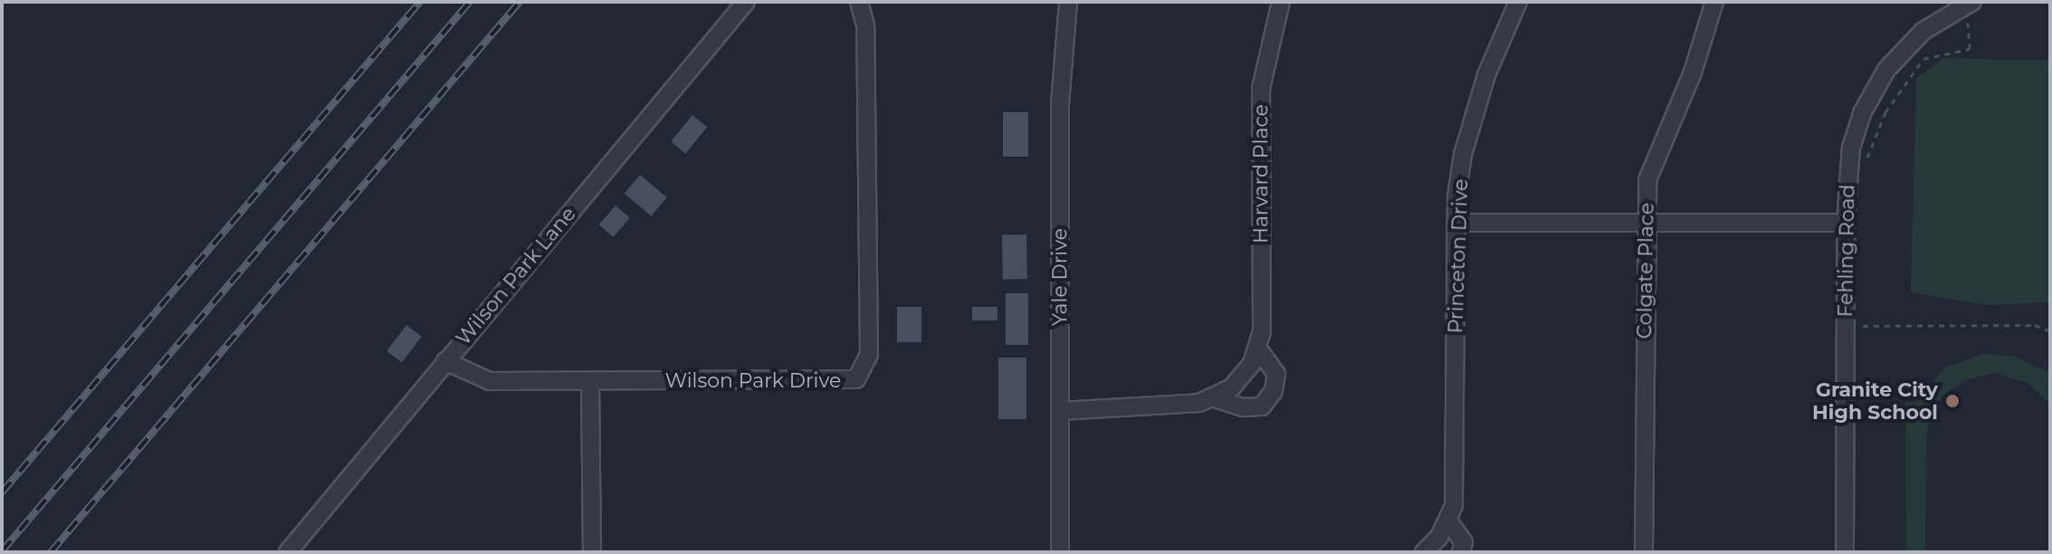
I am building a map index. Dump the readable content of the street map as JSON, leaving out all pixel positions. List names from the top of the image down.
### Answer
{
  "streets": {
    "street": [
      "Harvard Place",
      "Fehling Road",
      "Princeton Drive",
      "Colgate Place",
      "Wilson Park Lane",
      "Yale Drive",
      "Wilson Park Drive"
    ]
  },
  "crossings": [
    ["Harvard Place", "Yale Drive"],
    ["Wilson Park Lane", "Wilson Park Drive"]
  ],
  "places": ["Granite City High School"]
}
